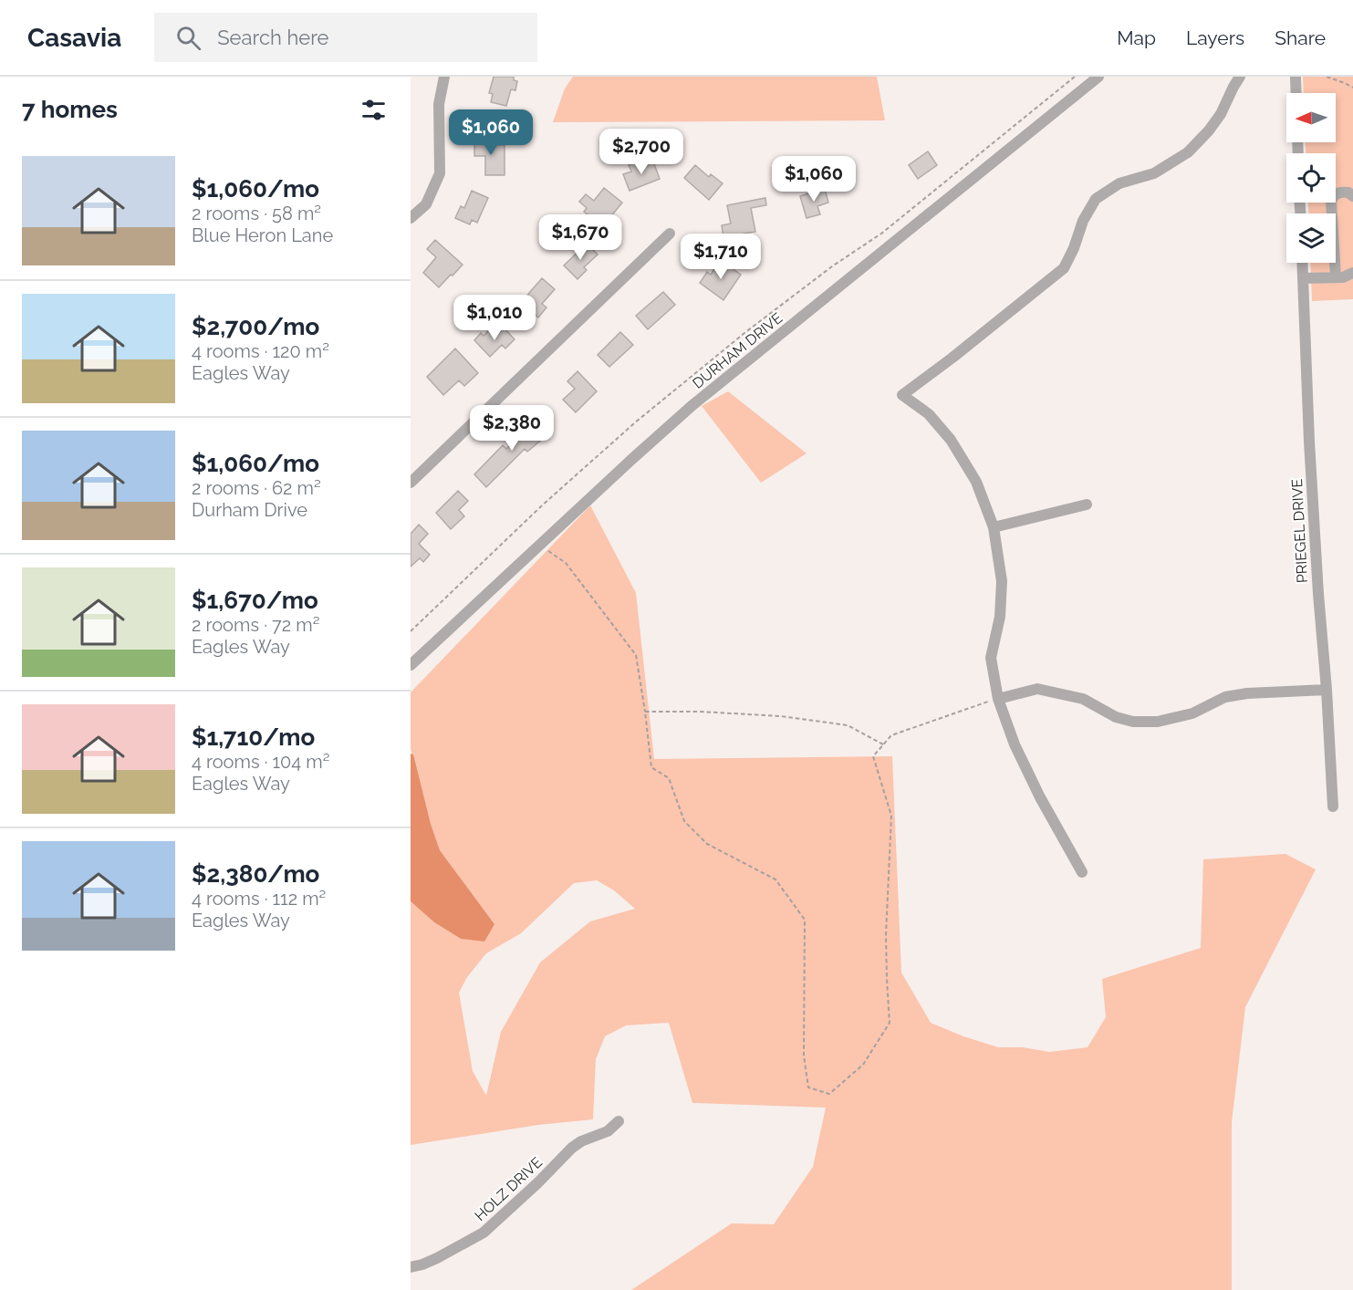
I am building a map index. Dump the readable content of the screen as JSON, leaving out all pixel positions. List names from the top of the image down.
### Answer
{
  "streets": {
    "street": ["DURHAM DRIVE", "PRIEGEL DRIVE", "HOLZ DRIVE"]
  },
  "north": "left",
  "page": {
    "header": "Casavia",
    "search": "Search here",
    "nav": ["Map", "Layers", "Share"],
    "heading": "7 homes",
    "price": [
      "$1,060",
      "$2,700",
      "$1,060",
      "$1,670",
      "$1,710",
      "$1,010",
      "$2,380"
    ],
    "list": [
      {
        "name": "$1,060/mo",
        "note": "2 rooms · 58 m² · Blue Heron Lane"
      },
      {
        "name": "$2,700/mo",
        "note": "4 rooms · 120 m² · Eagles Way"
      },
      {
        "name": "$1,060/mo",
        "note": "2 rooms · 62 m² · Durham Drive"
      },
      {
        "name": "$1,670/mo",
        "note": "2 rooms · 72 m² · Eagles Way"
      },
      {
        "name": "$1,710/mo",
        "note": "4 rooms · 104 m² · Eagles Way"
      },
      {
        "name": "$2,380/mo",
        "note": "4 rooms · 112 m² · Eagles Way"
      }
    ]
  }
}
